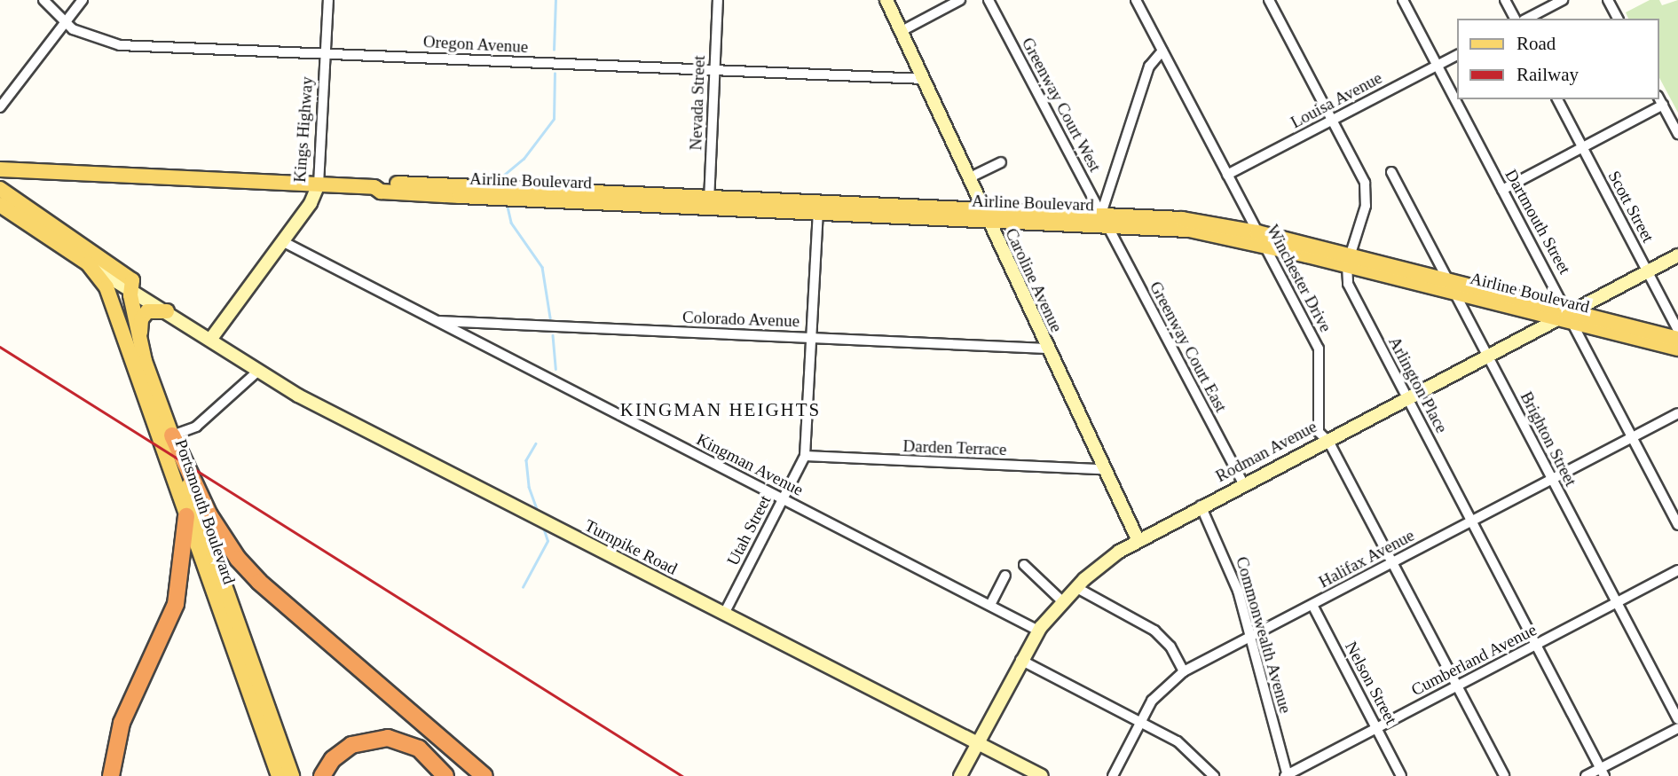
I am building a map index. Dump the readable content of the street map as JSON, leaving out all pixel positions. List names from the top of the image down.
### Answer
{
  "streets": {
    "main road": ["Airline Boulevard", "Portsmouth Boulevard"],
    "street": [
      "Oregon Avenue",
      "Louisa Avenue",
      "Nevada Street",
      "Greenway Court West",
      "Kings Highway",
      "Scott Street",
      "Dartmouth Street",
      "Winchester Drive",
      "Caroline Avenue",
      "Colorado Avenue",
      "Greenway Court East",
      "Arlington Place",
      "Brighton Street",
      "Darden Terrace",
      "Rodman Avenue",
      "Kingman Avenue",
      "Utah Street",
      "Turnpike Road",
      "Halifax Avenue",
      "Commonwealth Avenue",
      "Cumberland Avenue",
      "Nelson Street"
    ]
  },
  "crossings": [
    ["Oregon Avenue", "Nevada Street"],
    ["Oregon Avenue", "Kings Highway"],
    ["Oregon Avenue", "Caroline Avenue"],
    ["Louisa Avenue", "Dartmouth Street"],
    ["Louisa Avenue", "Winchester Drive"],
    ["Louisa Avenue", "Arlington Place"],
    ["Nevada Street", "Airline Boulevard"],
    ["Greenway Court West", "Airline Boulevard"],
    ["Greenway Court West", "Greenway Court East"],
    ["Kings Highway", "Airline Boulevard"],
    ["Kings Highway", "Kingman Avenue"],
    ["Kings Highway", "Turnpike Road"],
    ["Airline Boulevard", "Dartmouth Street"],
    ["Airline Boulevard", "Winchester Drive"],
    ["Airline Boulevard", "Caroline Avenue"],
    ["Airline Boulevard", "Greenway Court East"],
    ["Airline Boulevard", "Arlington Place"],
    ["Airline Boulevard", "Brighton Street"],
    ["Airline Boulevard", "Rodman Avenue"],
    ["Airline Boulevard", "Utah Street"],
    ["Scott Street", "Rodman Avenue"],
    ["Dartmouth Street", "Rodman Avenue"],
    ["Dartmouth Street", "Halifax Avenue"],
    ["Winchester Drive", "Rodman Avenue"],
    ["Winchester Drive", "Halifax Avenue"],
    ["Winchester Drive", "Cumberland Avenue"],
    ["Caroline Avenue", "Colorado Avenue"],
    ["Caroline Avenue", "Darden Terrace"],
    ["Caroline Avenue", "Rodman Avenue"],
    ["Colorado Avenue", "Kingman Avenue"],
    ["Colorado Avenue", "Utah Street"],
    ["Greenway Court East", "Rodman Avenue"],
    ["Arlington Place", "Rodman Avenue"],
    ["Arlington Place", "Halifax Avenue"],
    ["Arlington Place", "Cumberland Avenue"],
    ["Brighton Street", "Rodman Avenue"],
    ["Brighton Street", "Halifax Avenue"],
    ["Brighton Street", "Cumberland Avenue"],
    ["Darden Terrace", "Utah Street"],
    ["Rodman Avenue", "Kingman Avenue"],
    ["Rodman Avenue", "Turnpike Road"],
    ["Rodman Avenue", "Commonwealth Avenue"],
    ["Kingman Avenue", "Utah Street"],
    ["Portsmouth Boulevard", "Turnpike Road"],
    ["Utah Street", "Turnpike Road"],
    ["Halifax Avenue", "Commonwealth Avenue"],
    ["Halifax Avenue", "Nelson Street"],
    ["Commonwealth Avenue", "Cumberland Avenue"],
    ["Cumberland Avenue", "Nelson Street"]
  ],
  "districts": ["KINGMAN HEIGHTS"],
  "legend": ["Road", "Railway"]
}
